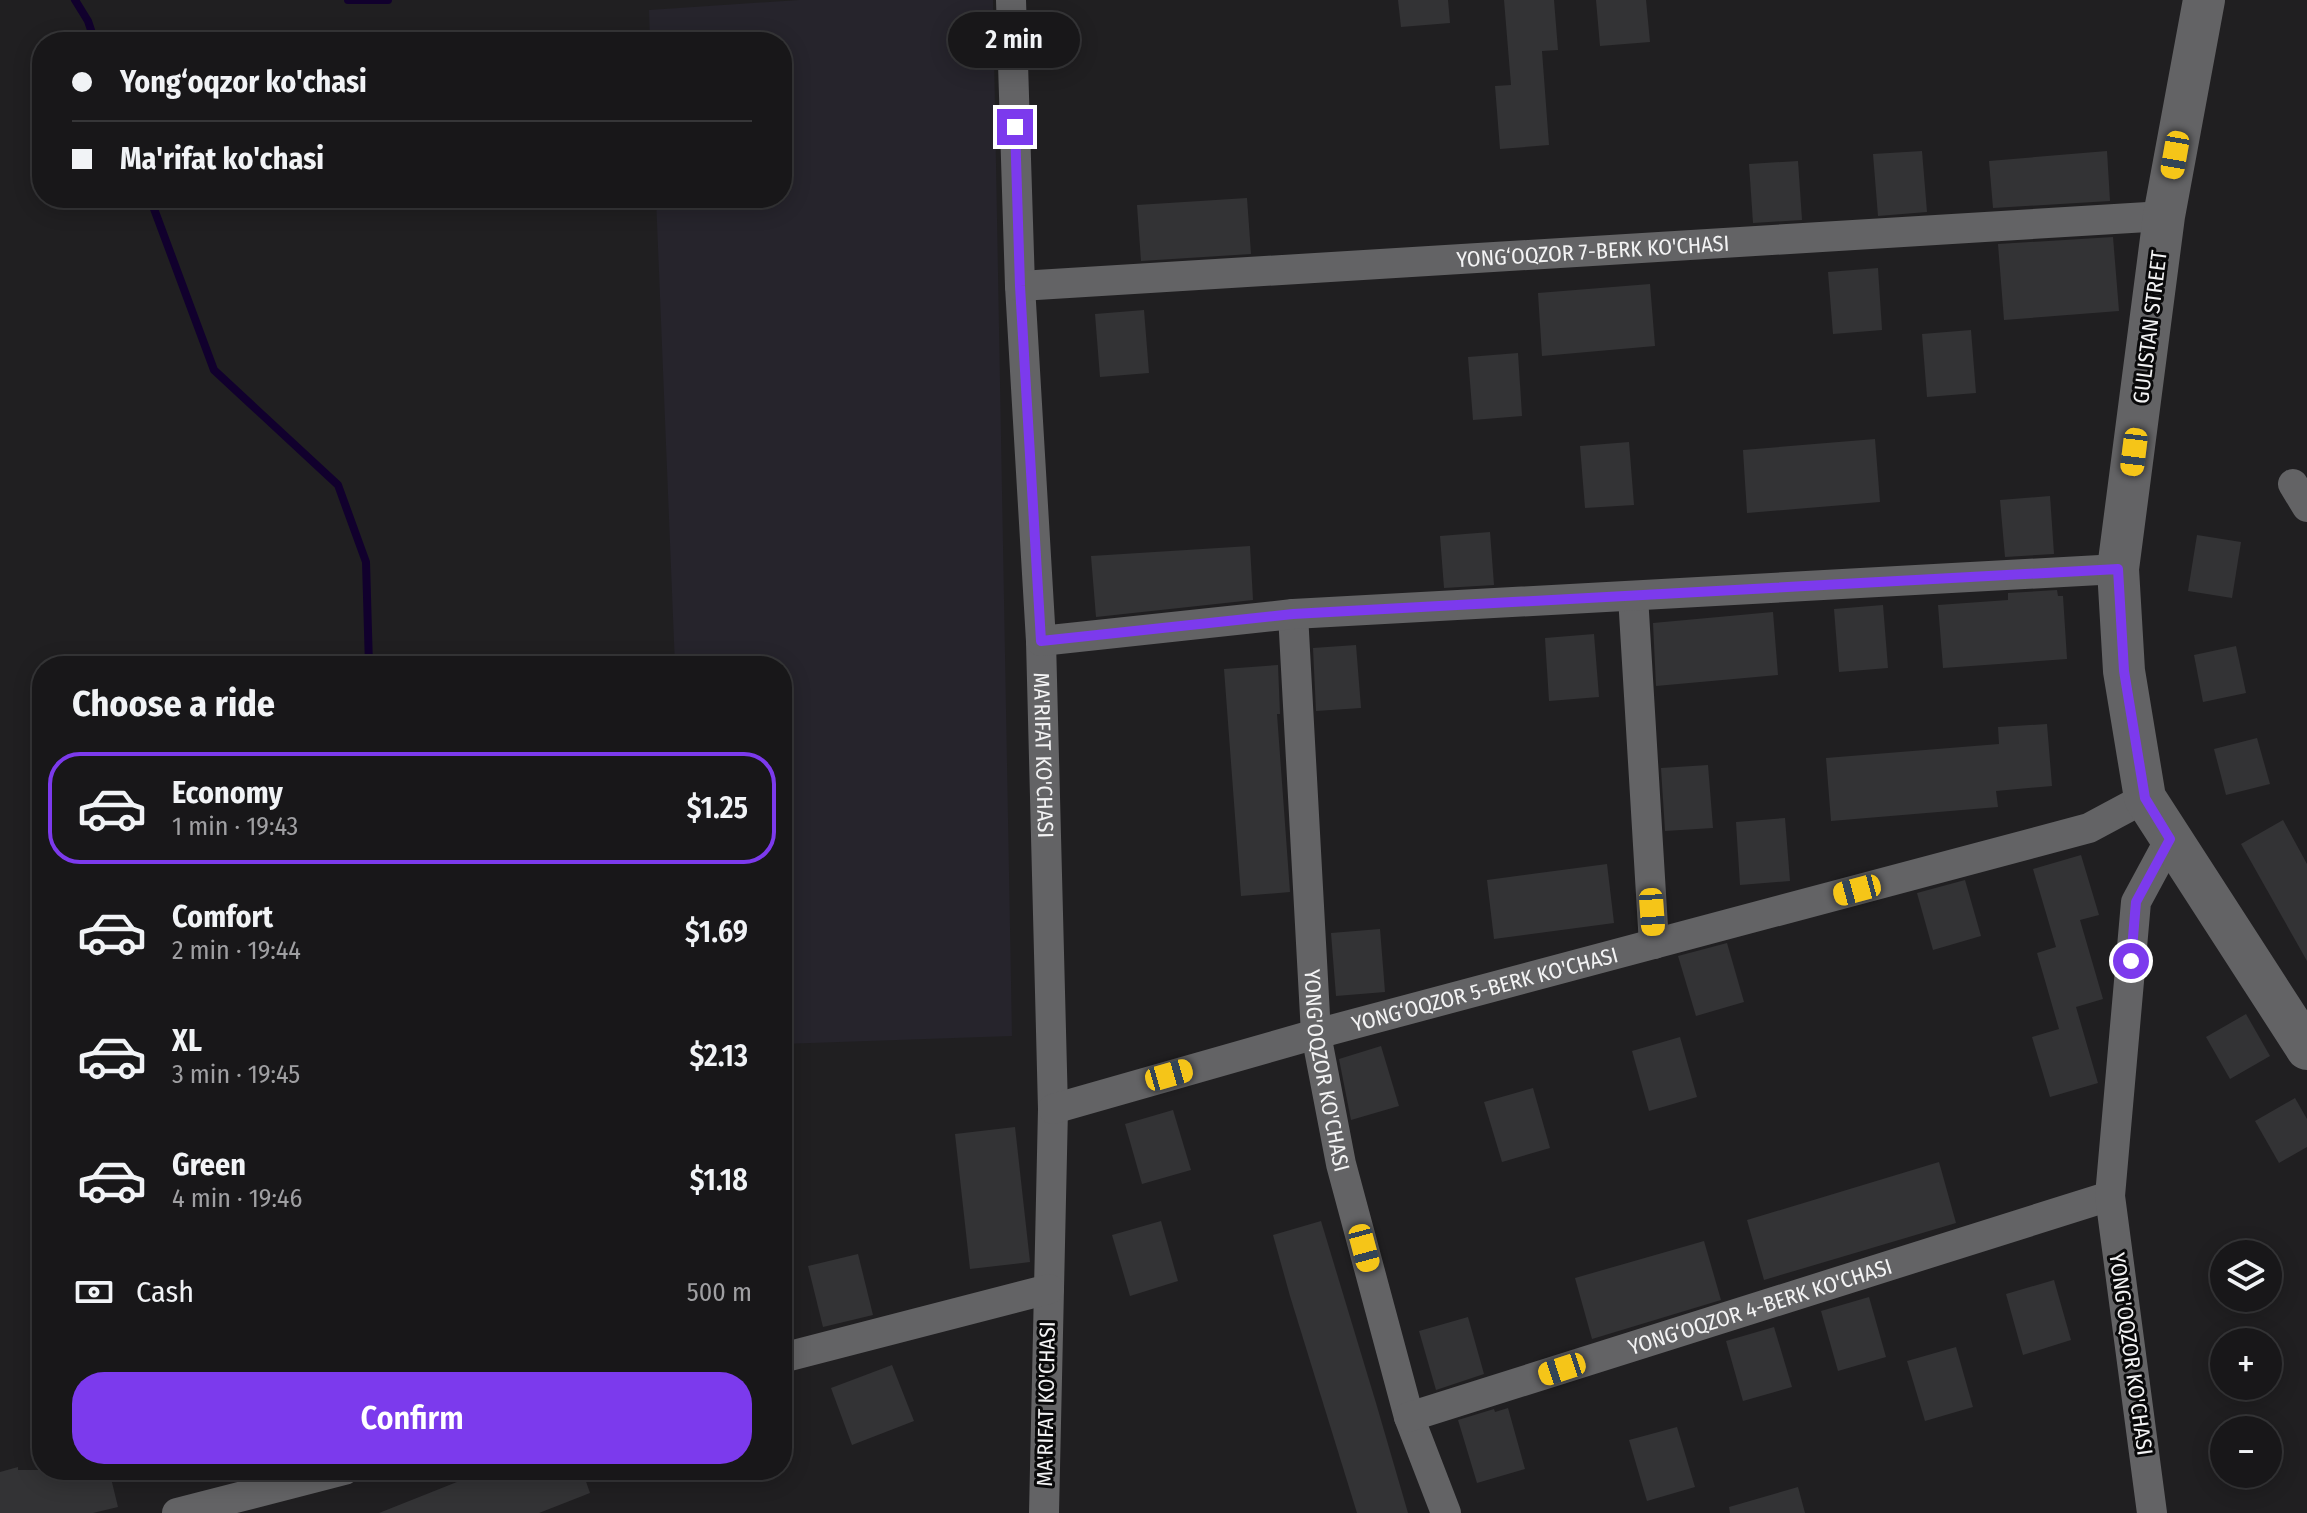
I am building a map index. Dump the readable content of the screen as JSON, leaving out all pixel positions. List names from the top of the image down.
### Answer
{
  "streets": {
    "main road": ["GULISTAN STREET"],
    "street": [
      "YONG‘OQZOR 7-BERK KO'CHASI",
      "MA'RIFAT KO'CHASI",
      "YONG‘OQZOR 5-BERK KO'CHASI",
      "YONG'OQZOR KO'CHASI",
      "YONG‘OQZOR 4-BERK KO'CHASI"
    ]
  },
  "crossings": [
    ["YONG‘OQZOR 7-BERK KO'CHASI", "GULISTAN STREET"],
    ["YONG‘OQZOR 7-BERK KO'CHASI", "MA'RIFAT KO'CHASI"],
    ["GULISTAN STREET", "YONG‘OQZOR 5-BERK KO'CHASI"],
    ["GULISTAN STREET", "YONG'OQZOR KO'CHASI"],
    ["MA'RIFAT KO'CHASI", "YONG‘OQZOR 5-BERK KO'CHASI"],
    ["YONG‘OQZOR 5-BERK KO'CHASI", "YONG'OQZOR KO'CHASI"],
    ["YONG'OQZOR KO'CHASI", "YONG‘OQZOR 4-BERK KO'CHASI"]
  ],
  "page": {
    "bubble": "2 min",
    "banner": ["Yong‘oqzor ko'chasi", "Ma'rifat ko'chasi"],
    "heading": "Choose a ride",
    "list": [
      {
        "name": "Economy",
        "note": "1 min · 19:43",
        "value": "$1.25"
      },
      {
        "name": "Comfort",
        "note": "2 min · 19:44",
        "value": "$1.69"
      },
      {
        "name": "XL",
        "note": "3 min · 19:45",
        "value": "$2.13"
      },
      {
        "name": "Green",
        "note": "4 min · 19:46",
        "value": "$1.18"
      }
    ],
    "map_buttons": ["+", "−"],
    "pay": ["Cash", "500 m"],
    "buttons": "Confirm"
  }
}
